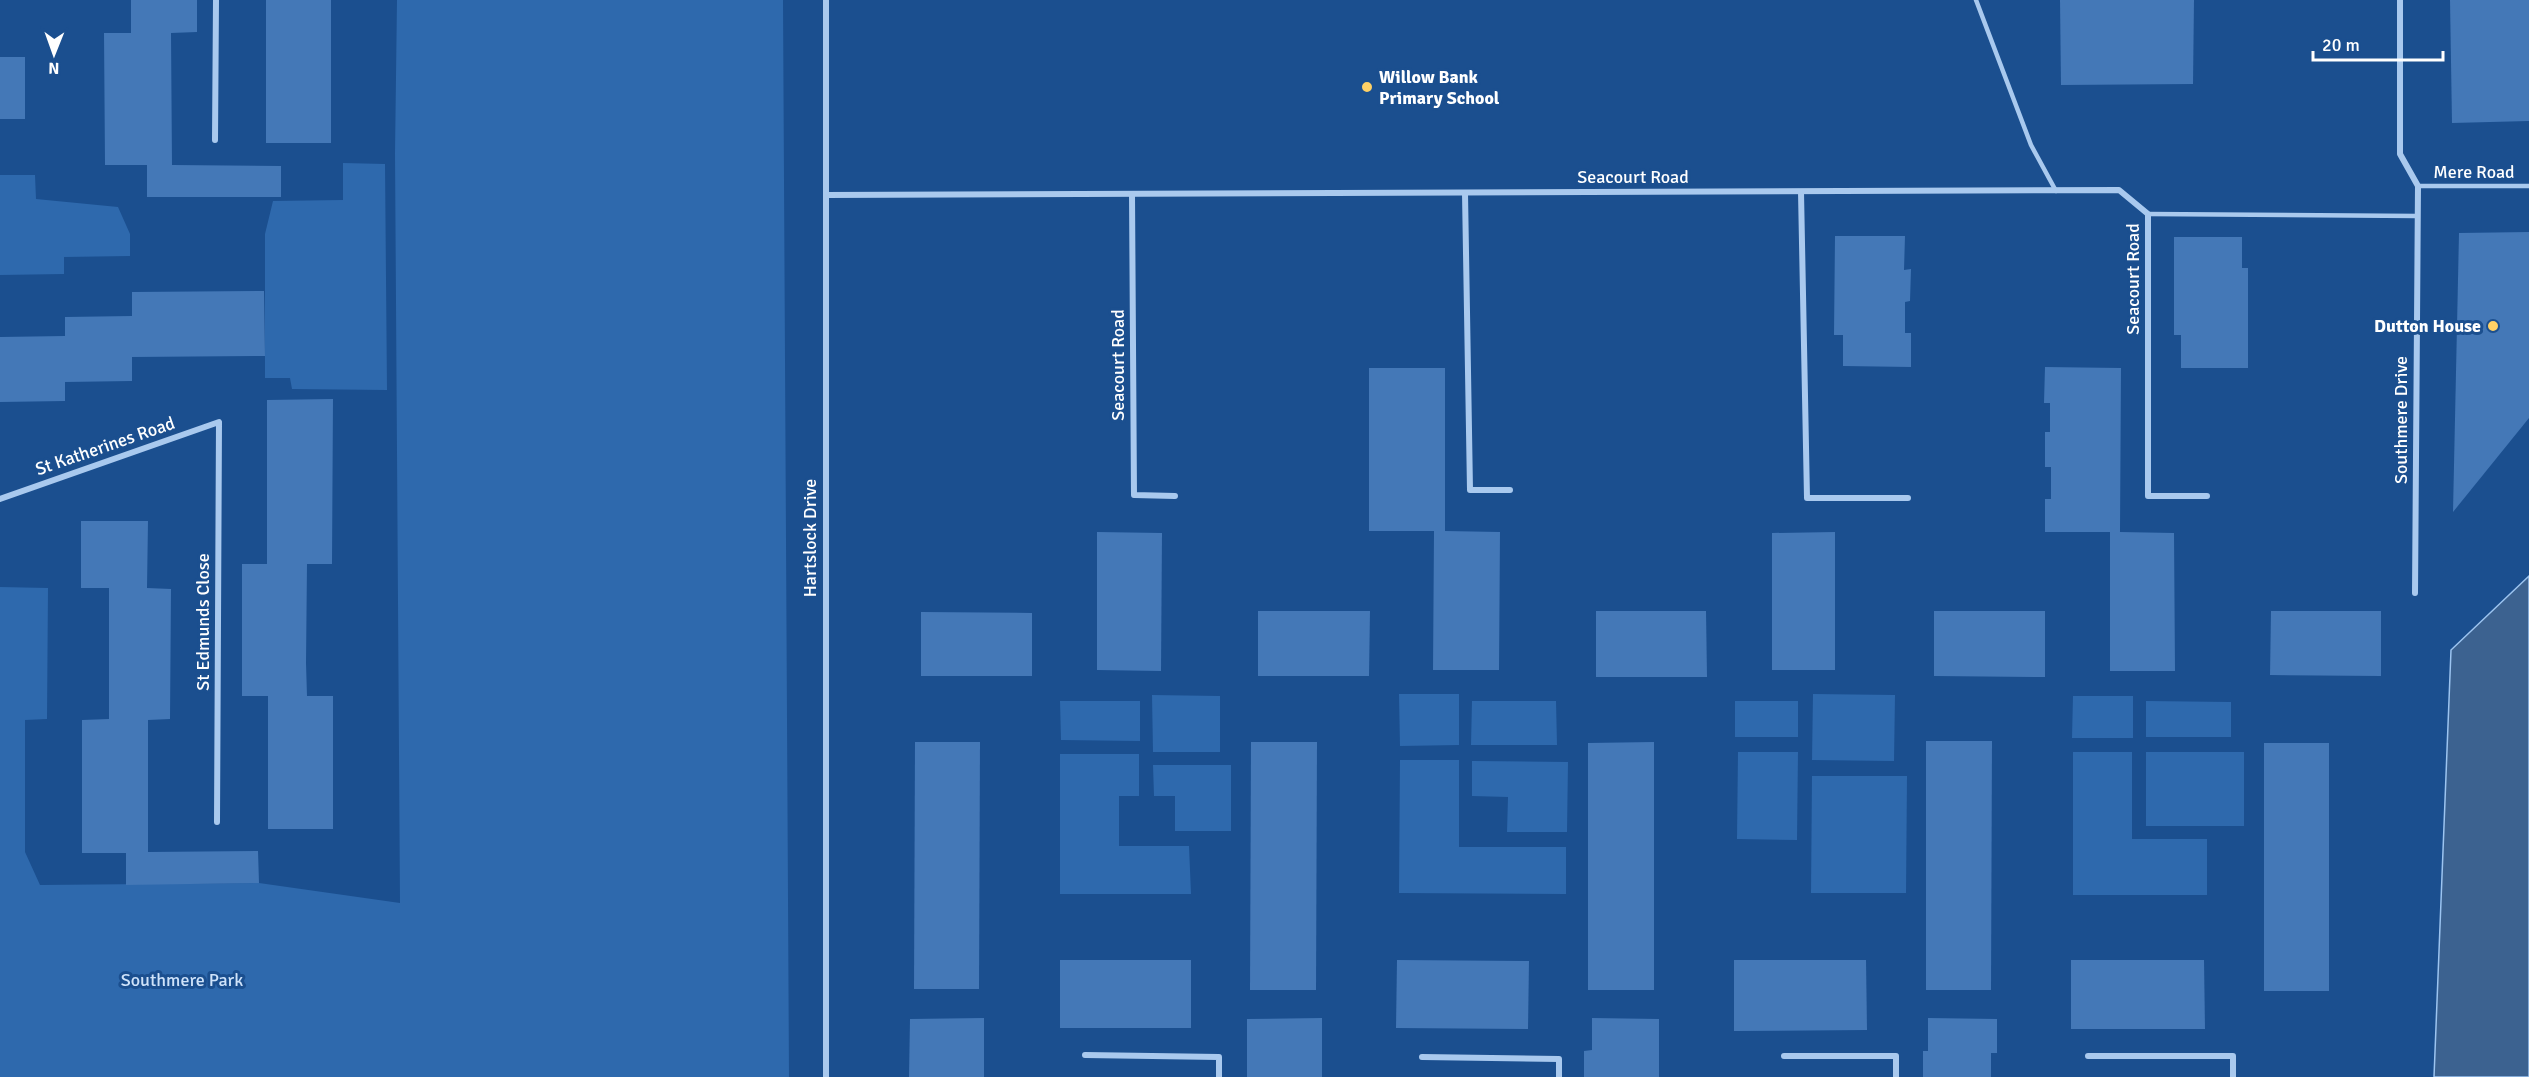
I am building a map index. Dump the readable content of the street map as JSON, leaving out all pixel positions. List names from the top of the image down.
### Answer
{
  "streets": {
    "street": [
      "Seacourt Road",
      "Southmere Drive",
      "St Katherines Road",
      "Hartslock Drive",
      "St Edmunds Close"
    ],
    "lane": ["Mere Road"]
  },
  "crossings": [
    ["Mere Road", "Southmere Drive"],
    ["Seacourt Road", "Hartslock Drive"],
    ["St Katherines Road", "St Edmunds Close"]
  ],
  "parks": ["Southmere Park"],
  "places": ["Willow Bank Primary School", "Dutton House"],
  "scale_bar": "20 m",
  "north": "bottom"
}
